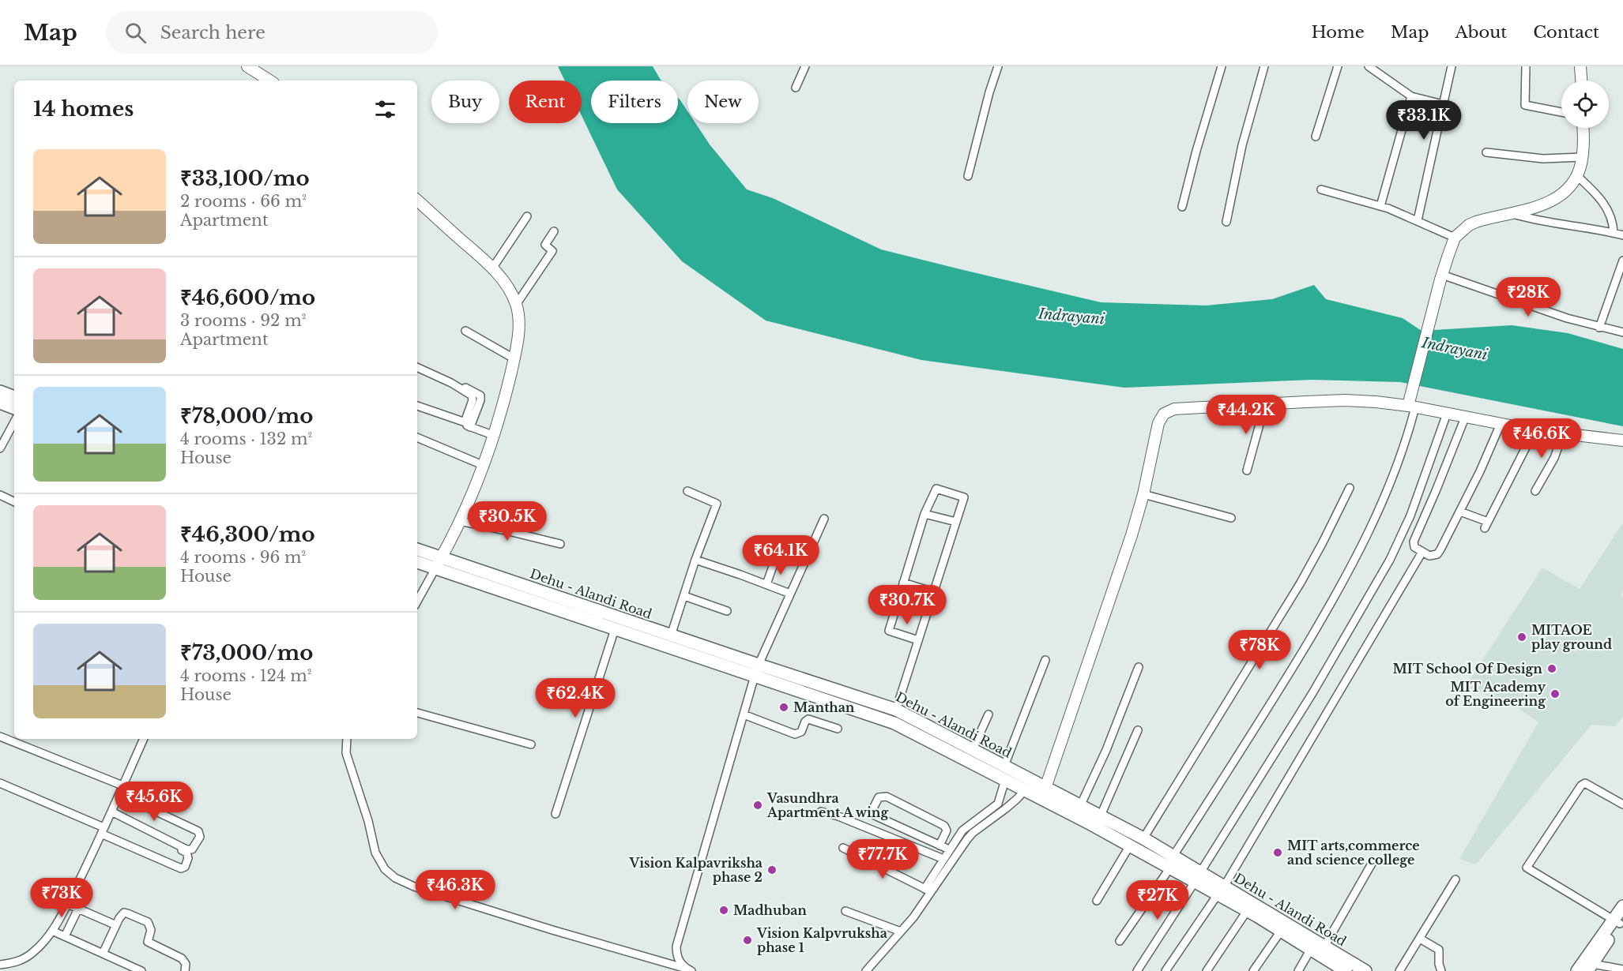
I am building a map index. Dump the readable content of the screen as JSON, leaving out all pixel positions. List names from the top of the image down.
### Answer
{
  "streets": {
    "main road": ["Dehu - Alandi Road"]
  },
  "water": ["Indrayani"],
  "places": [
    "MITAOE play ground",
    "MIT School Of Design",
    "MIT Academy of Engineering",
    "Manthan",
    "Vasundhra Apartment A wing",
    "MIT arts,commerce and science college",
    "Vision Kalpavriksha phase 2",
    "Madhuban",
    "Vision Kalpvruksha phase 1"
  ],
  "page": {
    "header": "Map",
    "search": "Search here",
    "nav": [
      "Home",
      "Map",
      "About",
      "Contact"
    ],
    "chip": [
      "Buy",
      "Rent",
      "Filters",
      "New"
    ],
    "heading": "14 homes",
    "price": [
      "₹33.1K",
      "₹28K",
      "₹44.2K",
      "₹46.6K",
      "₹30.5K",
      "₹64.1K",
      "₹30.7K",
      "₹78K",
      "₹62.4K",
      "₹45.6K",
      "₹77.7K",
      "₹46.3K",
      "₹73K",
      "₹27K"
    ],
    "list": [
      {
        "name": "₹33,100/mo",
        "note": "2 rooms · 66 m² · Apartment"
      },
      {
        "name": "₹46,600/mo",
        "note": "3 rooms · 92 m² · Apartment"
      },
      {
        "name": "₹78,000/mo",
        "note": "4 rooms · 132 m² · House"
      },
      {
        "name": "₹46,300/mo",
        "note": "4 rooms · 96 m² · House"
      },
      {
        "name": "₹73,000/mo",
        "note": "4 rooms · 124 m² · House"
      }
    ]
  }
}
